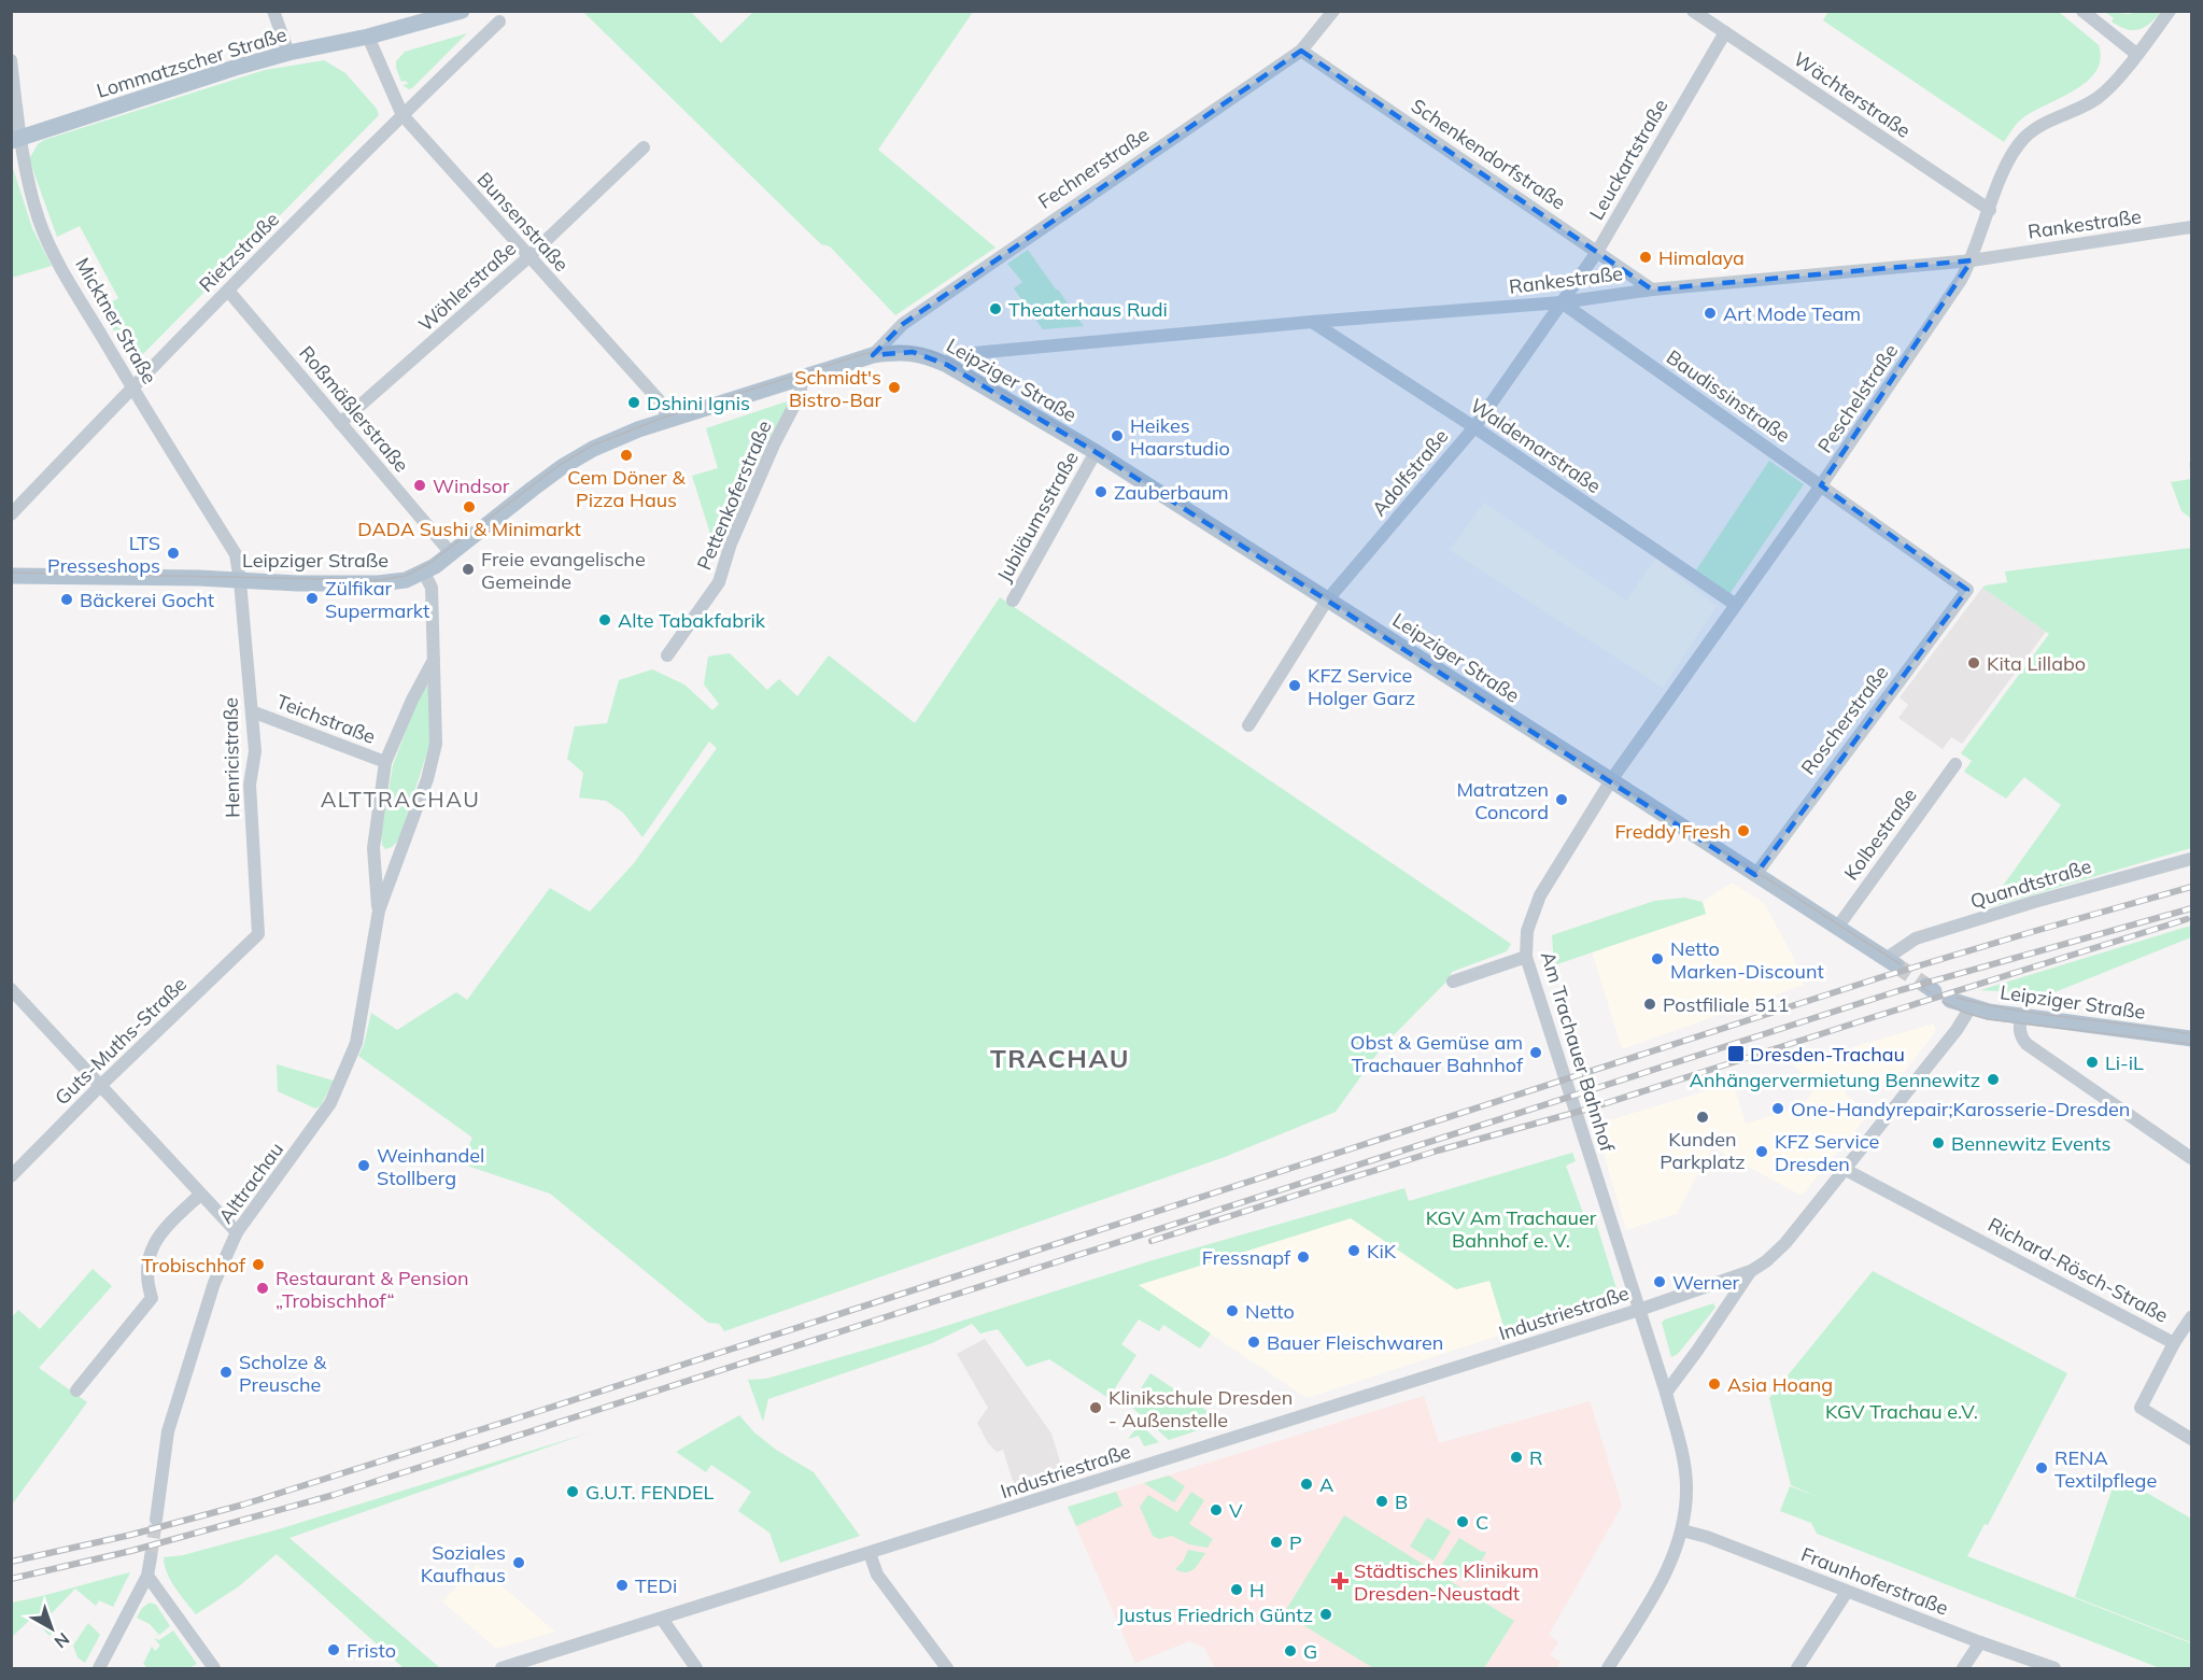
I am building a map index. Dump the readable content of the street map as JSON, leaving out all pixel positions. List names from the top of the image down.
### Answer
{
  "streets": {
    "main road": ["Lommatzscher Straße", "Leipziger Straße"],
    "street": [
      "Wächterstraße",
      "Schenkendorfstraße",
      "Leuckartstraße",
      "Fechnerstraße",
      "Bunsenstraße",
      "Rankestraße",
      "Rietzstraße",
      "Wöhlerstraße",
      "Micktner Straße",
      "Baudissinstraße",
      "Peschelstraße",
      "Roßmäßlerstraße",
      "Waldemarstraße",
      "Adolfstraße",
      "Pettenkoferstraße",
      "Jubiläumsstraße",
      "Teichstraße",
      "Roscherstraße",
      "Henricistraße",
      "Kolbestraße",
      "Quandtstraße",
      "Guts-Muths-Straße",
      "Am Trachauer Bahnhof",
      "Alttrachau",
      "Richard-Rösch-Straße",
      "Industriestraße",
      "Fraunhoferstraße"
    ]
  },
  "crossings": [
    ["Lommatzscher Straße", "Bunsenstraße"],
    ["Lommatzscher Straße", "Micktner Straße"],
    ["Wächterstraße", "Leuckartstraße"],
    ["Wächterstraße", "Peschelstraße"],
    ["Schenkendorfstraße", "Leuckartstraße"],
    ["Schenkendorfstraße", "Fechnerstraße"],
    ["Schenkendorfstraße", "Rankestraße"],
    ["Leuckartstraße", "Rankestraße"],
    ["Leuckartstraße", "Baudissinstraße"],
    ["Leuckartstraße", "Adolfstraße"],
    ["Fechnerstraße", "Leipziger Straße"],
    ["Bunsenstraße", "Rietzstraße"],
    ["Bunsenstraße", "Wöhlerstraße"],
    ["Bunsenstraße", "Leipziger Straße"],
    ["Rankestraße", "Leipziger Straße"],
    ["Rankestraße", "Baudissinstraße"],
    ["Rankestraße", "Peschelstraße"],
    ["Rankestraße", "Waldemarstraße"],
    ["Rankestraße", "Adolfstraße"],
    ["Rietzstraße", "Micktner Straße"],
    ["Rietzstraße", "Roßmäßlerstraße"],
    ["Wöhlerstraße", "Roßmäßlerstraße"],
    ["Micktner Straße", "Leipziger Straße"],
    ["Micktner Straße", "Henricistraße"],
    ["Leipziger Straße", "Peschelstraße"],
    ["Leipziger Straße", "Roßmäßlerstraße"],
    ["Leipziger Straße", "Adolfstraße"],
    ["Leipziger Straße", "Pettenkoferstraße"],
    ["Leipziger Straße", "Jubiläumsstraße"],
    ["Leipziger Straße", "Roscherstraße"],
    ["Leipziger Straße", "Henricistraße"],
    ["Leipziger Straße", "Kolbestraße"],
    ["Leipziger Straße", "Quandtstraße"],
    ["Leipziger Straße", "Am Trachauer Bahnhof"],
    ["Leipziger Straße", "Alttrachau"],
    ["Leipziger Straße", "Industriestraße"],
    ["Baudissinstraße", "Peschelstraße"],
    ["Baudissinstraße", "Adolfstraße"],
    ["Baudissinstraße", "Roscherstraße"],
    ["Peschelstraße", "Waldemarstraße"],
    ["Peschelstraße", "Am Trachauer Bahnhof"],
    ["Waldemarstraße", "Adolfstraße"],
    ["Teichstraße", "Henricistraße"],
    ["Teichstraße", "Alttrachau"],
    ["Henricistraße", "Guts-Muths-Straße"],
    ["Am Trachauer Bahnhof", "Industriestraße"],
    ["Am Trachauer Bahnhof", "Fraunhoferstraße"],
    ["Richard-Rösch-Straße", "Industriestraße"]
  ],
  "districts": ["ALTTRACHAU", "TRACHAU"],
  "parks": ["KGV Am Trachauer Bahnhof e. V.", "KGV Trachau e.V."],
  "places": {
    "other": [
      "Himalaya",
      "Theaterhaus Rudi",
      "Art Mode Team",
      "Schmidt's Bistro-Bar",
      "Dshini Ignis",
      "Heikes Haarstudio",
      "Cem Döner & Pizza Haus",
      "Windsor",
      "Zauberbaum",
      "DADA Sushi & Minimarkt",
      "LTS Presseshops",
      "Freie evangelische Gemeinde",
      "Zülfikar Supermarkt",
      "Bäckerei Gocht",
      "Alte Tabakfabrik",
      "Kita Lillabo",
      "KFZ Service Holger Garz",
      "Matratzen Concord",
      "Freddy Fresh",
      "Netto Marken-Discount",
      "Postfiliale 511",
      "Obst & Gemüse am Trachauer Bahnhof",
      "Li-iL",
      "Anhängervermietung Bennewitz",
      "One-Handyrepair;Karosserie-Dresden",
      "Kunden Parkplatz",
      "Bennewitz Events",
      "KFZ Service Dresden",
      "Weinhandel Stollberg",
      "KiK",
      "Fressnapf",
      "Trobischhof",
      "Werner",
      "Restaurant & Pension „Trobischhof“",
      "Netto",
      "Bauer Fleischwaren",
      "Scholze & Preusche",
      "Asia Hoang",
      "Klinikschule Dresden - Außenstelle",
      "R",
      "RENA Textilpflege",
      "A",
      "G.U.T. FENDEL",
      "B",
      "V",
      "C",
      "P",
      "Soziales Kaufhaus",
      "TEDi",
      "H",
      "Justus Friedrich Güntz",
      "Fristo",
      "G"
    ],
    "transit": ["Dresden-Trachau"],
    "health": ["Städtisches Klinikum Dresden-Neustadt"]
  },
  "north": "bottom right"
}
